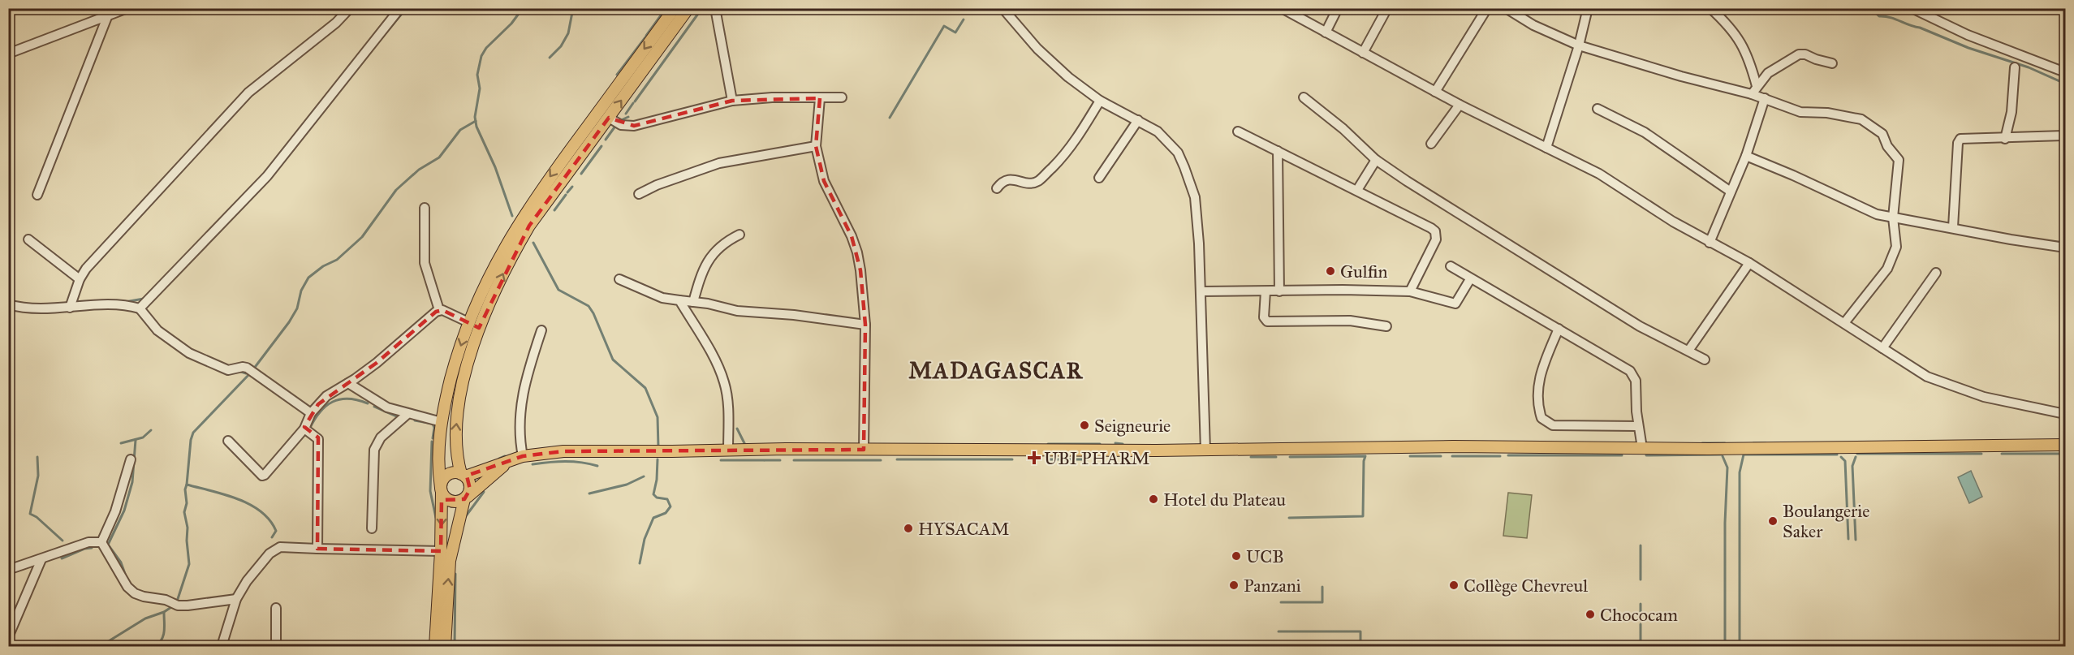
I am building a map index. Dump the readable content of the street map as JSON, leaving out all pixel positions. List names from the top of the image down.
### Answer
{
  "districts": ["MADAGASCAR"],
  "places": {
    "other": [
      "Gulfin",
      "Seigneurie",
      "Hotel du Plateau",
      "Boulangerie Saker",
      "HYSACAM",
      "UCB",
      "Panzani",
      "Collège Chevreul",
      "Chococam"
    ],
    "health": ["UBI PHARM"]
  }
}
